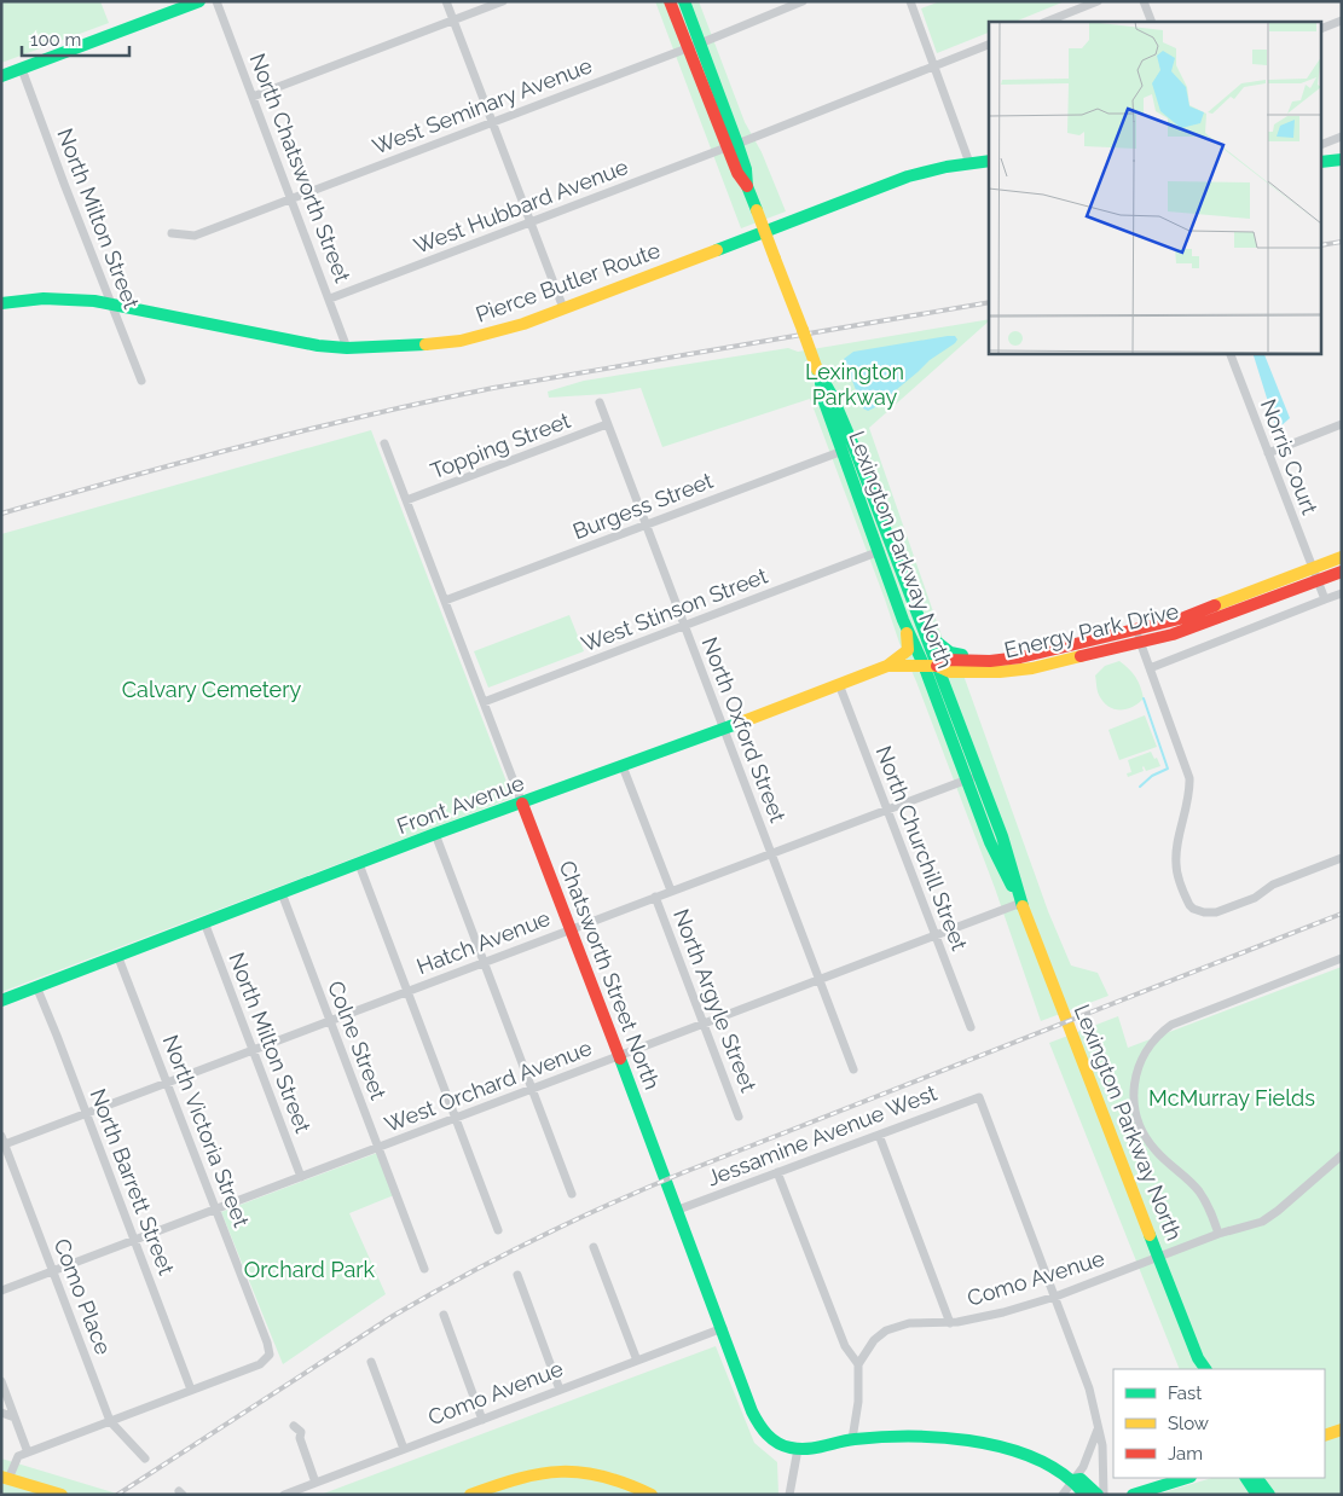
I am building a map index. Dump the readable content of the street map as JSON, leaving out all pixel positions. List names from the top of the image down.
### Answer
{
  "streets": {
    "street": [
      "West Seminary Avenue",
      "North Chatsworth Street",
      "West Hubbard Avenue",
      "North Milton Street",
      "Pierce Butler Route",
      "Topping Street",
      "Norris Court",
      "Burgess Street",
      "Lexington Parkway North",
      "West Stinson Street",
      "Energy Park Drive",
      "North Oxford Street",
      "Front Avenue",
      "North Churchill Street",
      "Hatch Avenue",
      "Chatsworth Street North",
      "North Argyle Street",
      "Colne Street",
      "West Orchard Avenue",
      "North Victoria Street",
      "Jessamine Avenue West",
      "North Barrett Street",
      "Como Avenue",
      "Como Place"
    ]
  },
  "crossings": [
    ["West Seminary Avenue", "North Chatsworth Street"],
    ["North Chatsworth Street", "West Hubbard Avenue"],
    ["North Chatsworth Street", "Pierce Butler Route"],
    ["West Hubbard Avenue", "Lexington Parkway North"],
    ["North Milton Street", "Pierce Butler Route"],
    ["North Milton Street", "Front Avenue"],
    ["North Milton Street", "Hatch Avenue"],
    ["North Milton Street", "West Orchard Avenue"],
    ["Topping Street", "North Oxford Street"],
    ["Topping Street", "Chatsworth Street North"],
    ["Norris Court", "Energy Park Drive"],
    ["Burgess Street", "Lexington Parkway North"],
    ["Burgess Street", "North Oxford Street"],
    ["Burgess Street", "Chatsworth Street North"],
    ["Lexington Parkway North", "West Stinson Street"],
    ["Lexington Parkway North", "Energy Park Drive"],
    ["Lexington Parkway North", "Front Avenue"],
    ["Lexington Parkway North", "Hatch Avenue"],
    ["Lexington Parkway North", "West Orchard Avenue"],
    ["Lexington Parkway North", "Como Avenue"],
    ["West Stinson Street", "North Oxford Street"],
    ["West Stinson Street", "Chatsworth Street North"],
    ["Energy Park Drive", "Front Avenue"],
    ["North Oxford Street", "Front Avenue"],
    ["North Oxford Street", "Hatch Avenue"],
    ["North Oxford Street", "West Orchard Avenue"],
    ["Front Avenue", "North Churchill Street"],
    ["Front Avenue", "Chatsworth Street North"],
    ["Front Avenue", "North Argyle Street"],
    ["Front Avenue", "Colne Street"],
    ["Front Avenue", "North Victoria Street"],
    ["Front Avenue", "North Barrett Street"],
    ["North Churchill Street", "Hatch Avenue"],
    ["North Churchill Street", "West Orchard Avenue"],
    ["Hatch Avenue", "Chatsworth Street North"],
    ["Hatch Avenue", "North Argyle Street"],
    ["Hatch Avenue", "Colne Street"],
    ["Hatch Avenue", "North Victoria Street"],
    ["Hatch Avenue", "North Barrett Street"],
    ["Hatch Avenue", "Como Place"],
    ["Chatsworth Street North", "West Orchard Avenue"],
    ["Chatsworth Street North", "Jessamine Avenue West"],
    ["Chatsworth Street North", "Como Avenue"],
    ["North Argyle Street", "West Orchard Avenue"],
    ["Colne Street", "West Orchard Avenue"],
    ["West Orchard Avenue", "North Victoria Street"],
    ["West Orchard Avenue", "North Barrett Street"],
    ["West Orchard Avenue", "Como Place"],
    ["North Victoria Street", "North Barrett Street"],
    ["Jessamine Avenue West", "Como Avenue"]
  ],
  "parks": [
    "Lexington Parkway",
    "Calvary Cemetery",
    "McMurray Fields",
    "Orchard Park"
  ],
  "legend": ["Fast", "Slow", "Jam"],
  "scale_bar": "100 m"
}
